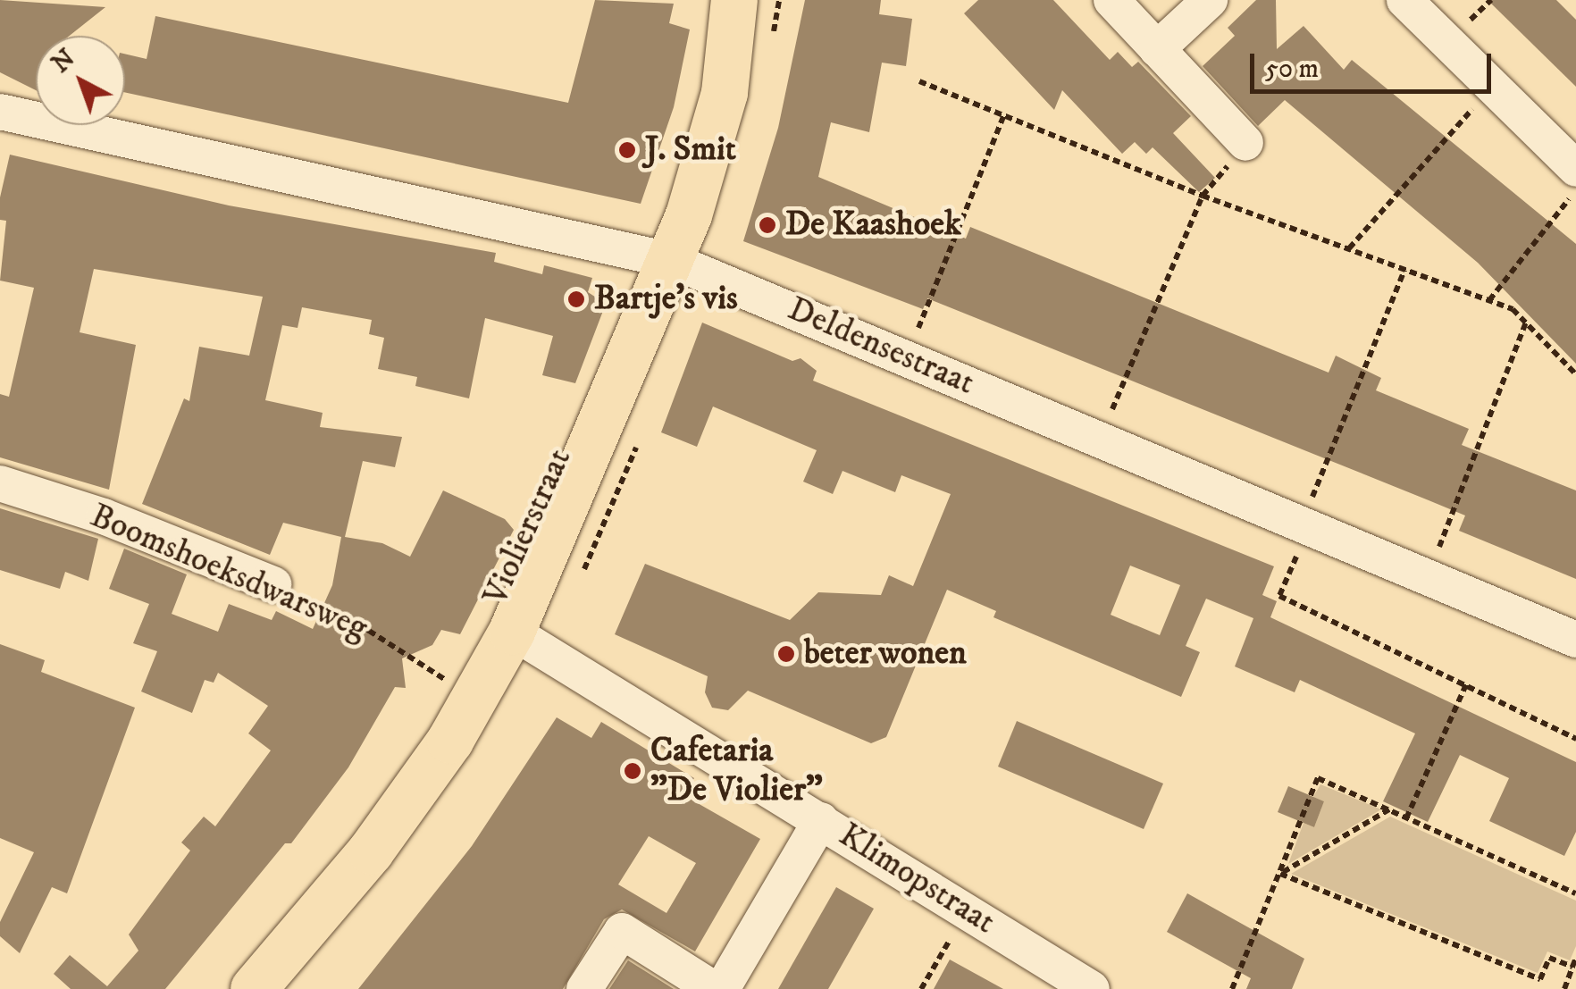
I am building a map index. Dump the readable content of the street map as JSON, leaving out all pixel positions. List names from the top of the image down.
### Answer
{
  "streets": {
    "main road": ["Violierstraat"],
    "street": ["Deldensestraat", "Boomshoeksdwarsweg", "Klimopstraat"]
  },
  "crossings": [
    ["Deldensestraat", "Violierstraat"],
    ["Violierstraat", "Klimopstraat"]
  ],
  "places": [
    "J. Smit",
    "De Kaashoek",
    "Bartje's vis",
    "beter wonen",
    "Cafetaria \"De Violier\""
  ],
  "scale_bar": "50 m",
  "north": "top left"
}
